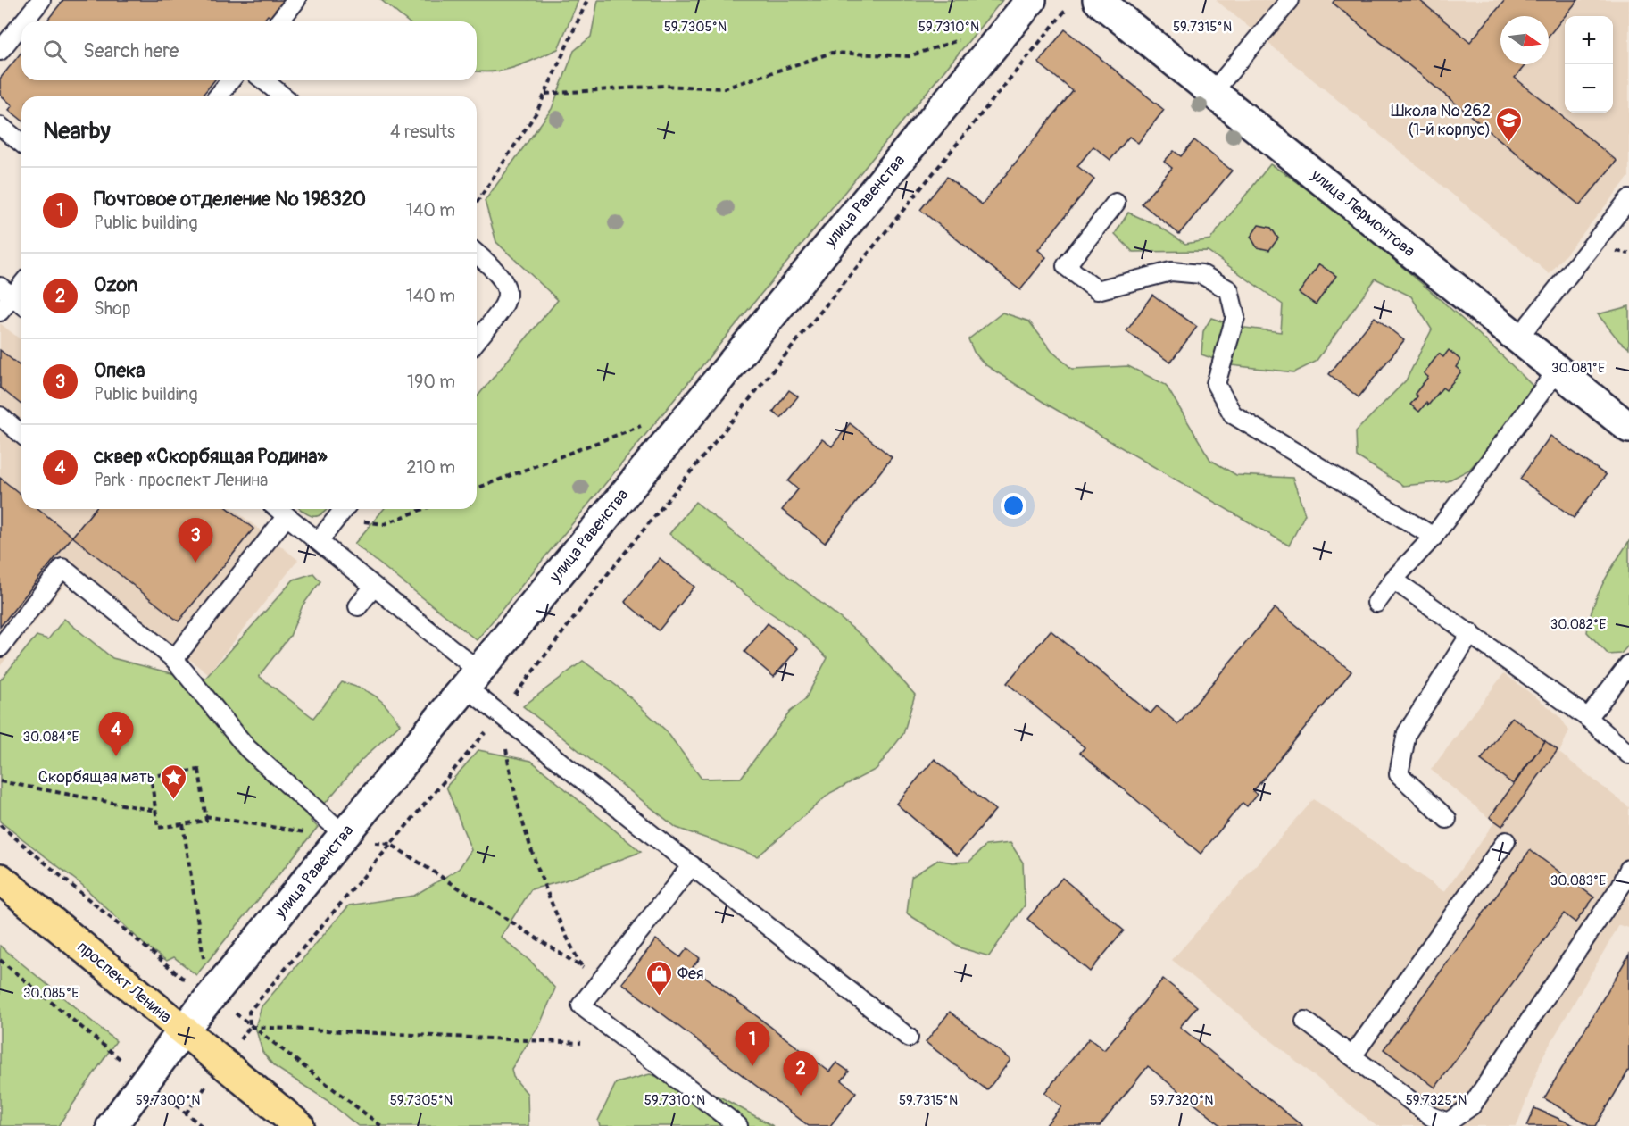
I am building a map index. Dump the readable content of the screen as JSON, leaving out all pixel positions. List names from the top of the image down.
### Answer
{
  "streets": {
    "main road": ["проспект Ленина"],
    "street": ["улица Равенства", "улица Лермонтова"]
  },
  "crossings": [
    ["улица Равенства", "проспект Ленина"]
  ],
  "places": {
    "school or university": ["Школа № 262 (1-й корпус)"],
    "place": ["Скорбящая мать"],
    "shop": ["Фея"]
  },
  "north": "right",
  "page": {
    "map_buttons": ["+", "−"],
    "search": "Search here",
    "heading": ["Nearby", "4 results"],
    "list": [
      {
        "mark": "1",
        "name": "Почтовое отделение № 198320",
        "note": "Public building",
        "value": "140 m"
      },
      {
        "mark": "2",
        "name": "Ozon",
        "note": "Shop",
        "value": "140 m"
      },
      {
        "mark": "3",
        "name": "Опека",
        "note": "Public building",
        "value": "190 m"
      },
      {
        "mark": "4",
        "name": "сквер «Скорбящая Родина»",
        "note": "Park · проспект Ленина",
        "value": "210 m"
      }
    ],
    "pins": [
      "3",
      "4",
      "1",
      "2"
    ]
  },
  "coordinates": [
    "59.7305°N",
    "59.7310°N",
    "59.7315°N",
    "30.081°E",
    "30.082°E",
    "30.084°E",
    "30.083°E",
    "30.085°E",
    "59.7300°N",
    "59.7320°N",
    "59.7325°N"
  ]
}
